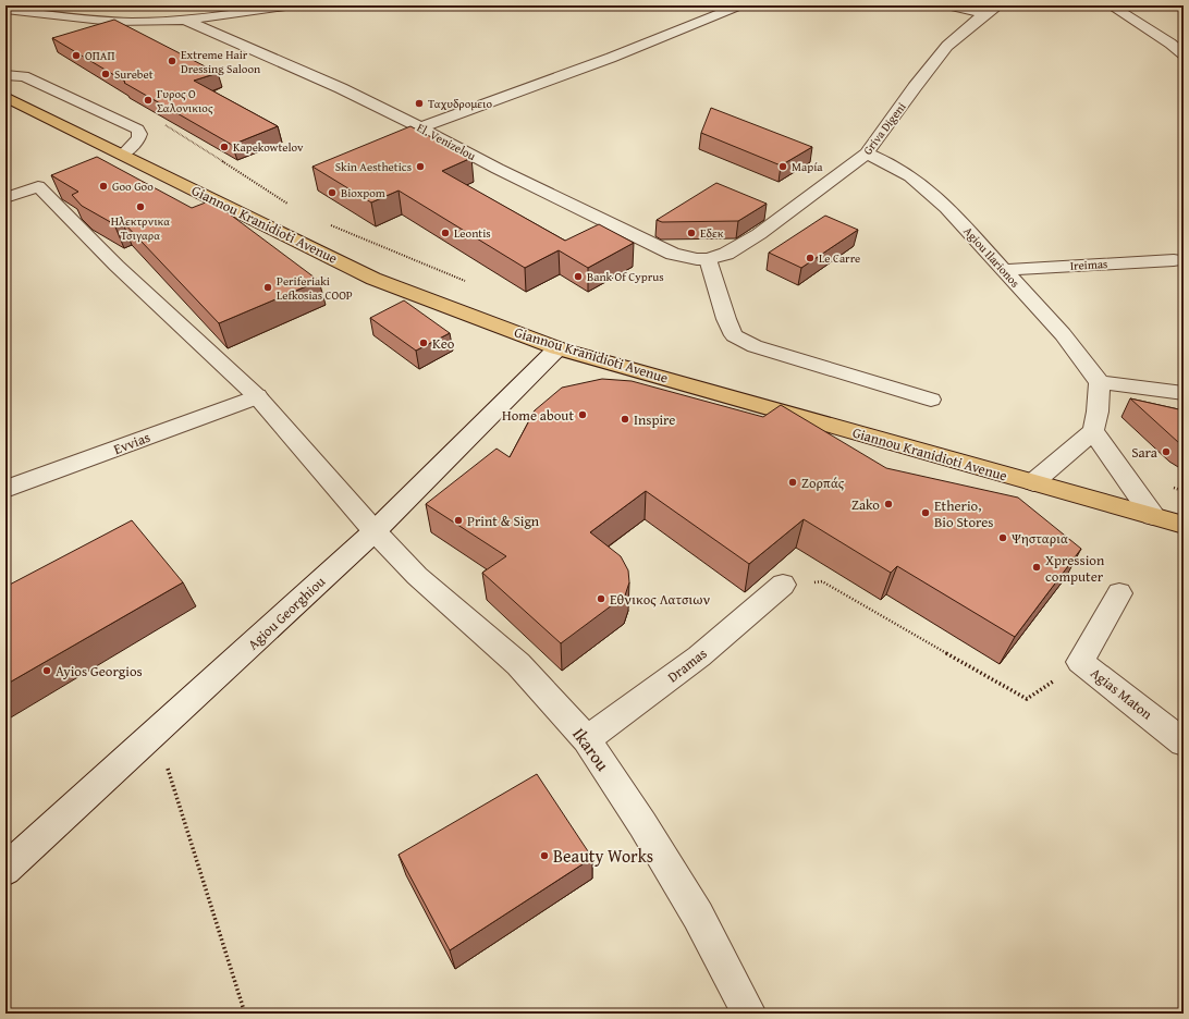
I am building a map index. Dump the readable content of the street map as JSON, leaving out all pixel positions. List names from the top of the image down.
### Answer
{
  "streets": {
    "main road": ["Giannou Kranidioti Avenue"],
    "street": [
      "Griva Digeni",
      "El. Venizelou",
      "Agiou Ilarionos",
      "Ireimas",
      "Evvias",
      "Agiou Georghiou",
      "Dramas",
      "Agias Maton",
      "Ikarou"
    ]
  },
  "crossings": [
    ["Griva Digeni", "El. Venizelou"],
    ["Griva Digeni", "Agiou Ilarionos"],
    ["Giannou Kranidioti Avenue", "Agiou Georghiou"],
    ["Agiou Ilarionos", "Ireimas"],
    ["Agiou Georghiou", "Ikarou"],
    ["Dramas", "Ikarou"]
  ],
  "places": [
    "ΟΠΑΠ",
    "Extreme Hair Dressing Saloon",
    "Surebet",
    "Γυρος Ο Σαλονικιος",
    "Ταχυδρομειο",
    "Kapekowtelov",
    "Skin Aesthetics",
    "Mapía",
    "Goo Goo",
    "Bioxpom",
    "Ηλεκτρνικα Τσιγαρα",
    "Leontis",
    "Εδεκ",
    "Le Carre",
    "Bank Of Cyprus",
    "Periferiaki Lefkosias COOP",
    "Keo",
    "Home about",
    "Inspire",
    "Sara",
    "Ζορπάς",
    "Zako",
    "Etherio, Bio Stores",
    "Print & Sign",
    "Ψησταρια",
    "Xpression computer",
    "Εθνικος Λατσιων",
    "Ayios Georgios",
    "Beauty Works"
  ]
}
